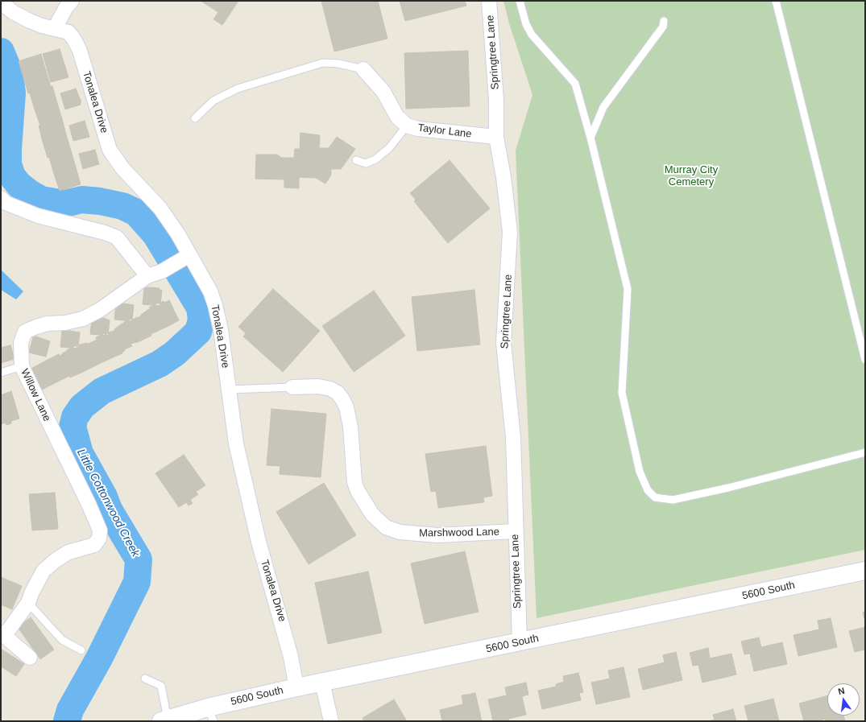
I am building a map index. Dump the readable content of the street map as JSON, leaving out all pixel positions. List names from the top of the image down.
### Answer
{
  "streets": {
    "street": [
      "Springtree Lane",
      "Tonalea Drive",
      "Taylor Lane",
      "Willow Lane",
      "Marshwood Lane",
      "5600 South"
    ]
  },
  "crossings": [
    ["Springtree Lane", "Taylor Lane"],
    ["Springtree Lane", "Marshwood Lane"],
    ["Springtree Lane", "5600 South"],
    ["Tonalea Drive", "5600 South"]
  ],
  "water": ["Little Cottonwood Creek"],
  "parks": ["Murray City Cemetery"],
  "north": "top"
}
